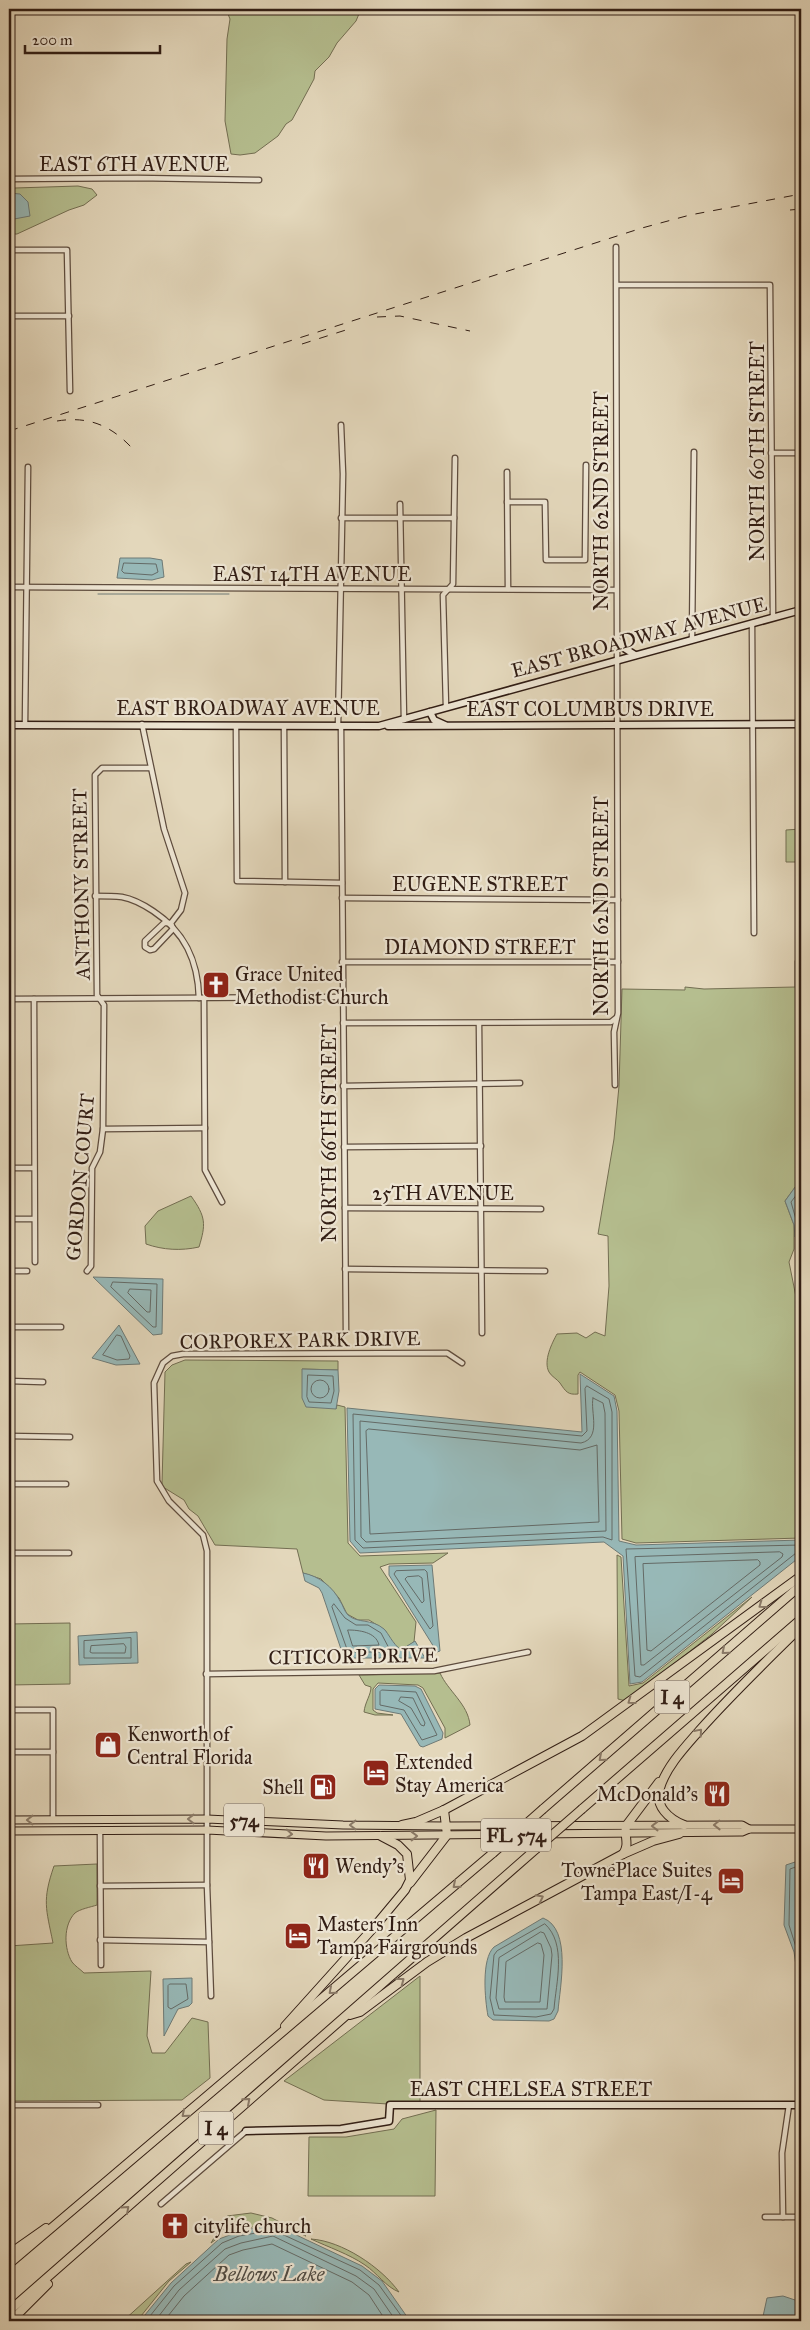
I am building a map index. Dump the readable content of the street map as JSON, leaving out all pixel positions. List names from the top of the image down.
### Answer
{
  "streets": {
    "highway": ["I 4"],
    "main road": ["574", "FL 574"],
    "street": [
      "EAST 6TH AVENUE",
      "NORTH 60TH STREET",
      "NORTH 62ND STREET",
      "EAST 14TH AVENUE",
      "EAST BROADWAY AVENUE",
      "EAST COLUMBUS DRIVE",
      "ANTHONY STREET",
      "EUGENE STREET",
      "DIAMOND STREET",
      "NORTH 66TH STREET",
      "GORDON COURT",
      "25TH AVENUE",
      "CORPOREX PARK DRIVE",
      "CITICORP DRIVE",
      "EAST CHELSEA STREET"
    ]
  },
  "crossings": [
    ["NORTH 60TH STREET", "NORTH 62ND STREET"],
    ["NORTH 60TH STREET", "EAST BROADWAY AVENUE"],
    ["NORTH 62ND STREET", "EAST 14TH AVENUE"],
    ["NORTH 62ND STREET", "EAST BROADWAY AVENUE"],
    ["NORTH 62ND STREET", "EAST COLUMBUS DRIVE"],
    ["NORTH 62ND STREET", "EUGENE STREET"],
    ["NORTH 62ND STREET", "DIAMOND STREET"],
    ["EAST 14TH AVENUE", "NORTH 66TH STREET"],
    ["EAST BROADWAY AVENUE", "EAST COLUMBUS DRIVE"],
    ["EAST BROADWAY AVENUE", "NORTH 66TH STREET"],
    ["ANTHONY STREET", "GORDON COURT"],
    ["EUGENE STREET", "NORTH 66TH STREET"],
    ["DIAMOND STREET", "NORTH 66TH STREET"],
    ["NORTH 66TH STREET", "25TH AVENUE"],
    ["CORPOREX PARK DRIVE", "CITICORP DRIVE"],
    ["CORPOREX PARK DRIVE", "574"],
    ["CORPOREX PARK DRIVE", "FL 574"],
    ["574", "FL 574"]
  ],
  "water": ["Bellows Lake"],
  "places": {
    "church": ["Grace United Methodist Church", "citylife church"],
    "shop": ["Kenworth of Central Florida"],
    "hotel": ["Extended Stay America", "TownePlace Suites Tampa East/I-4", "Masters Inn Tampa Fairgrounds"],
    "fuel station": ["Shell"],
    "restaurant": ["McDonald's", "Wendy's"]
  },
  "scale_bar": "200 m"
}
